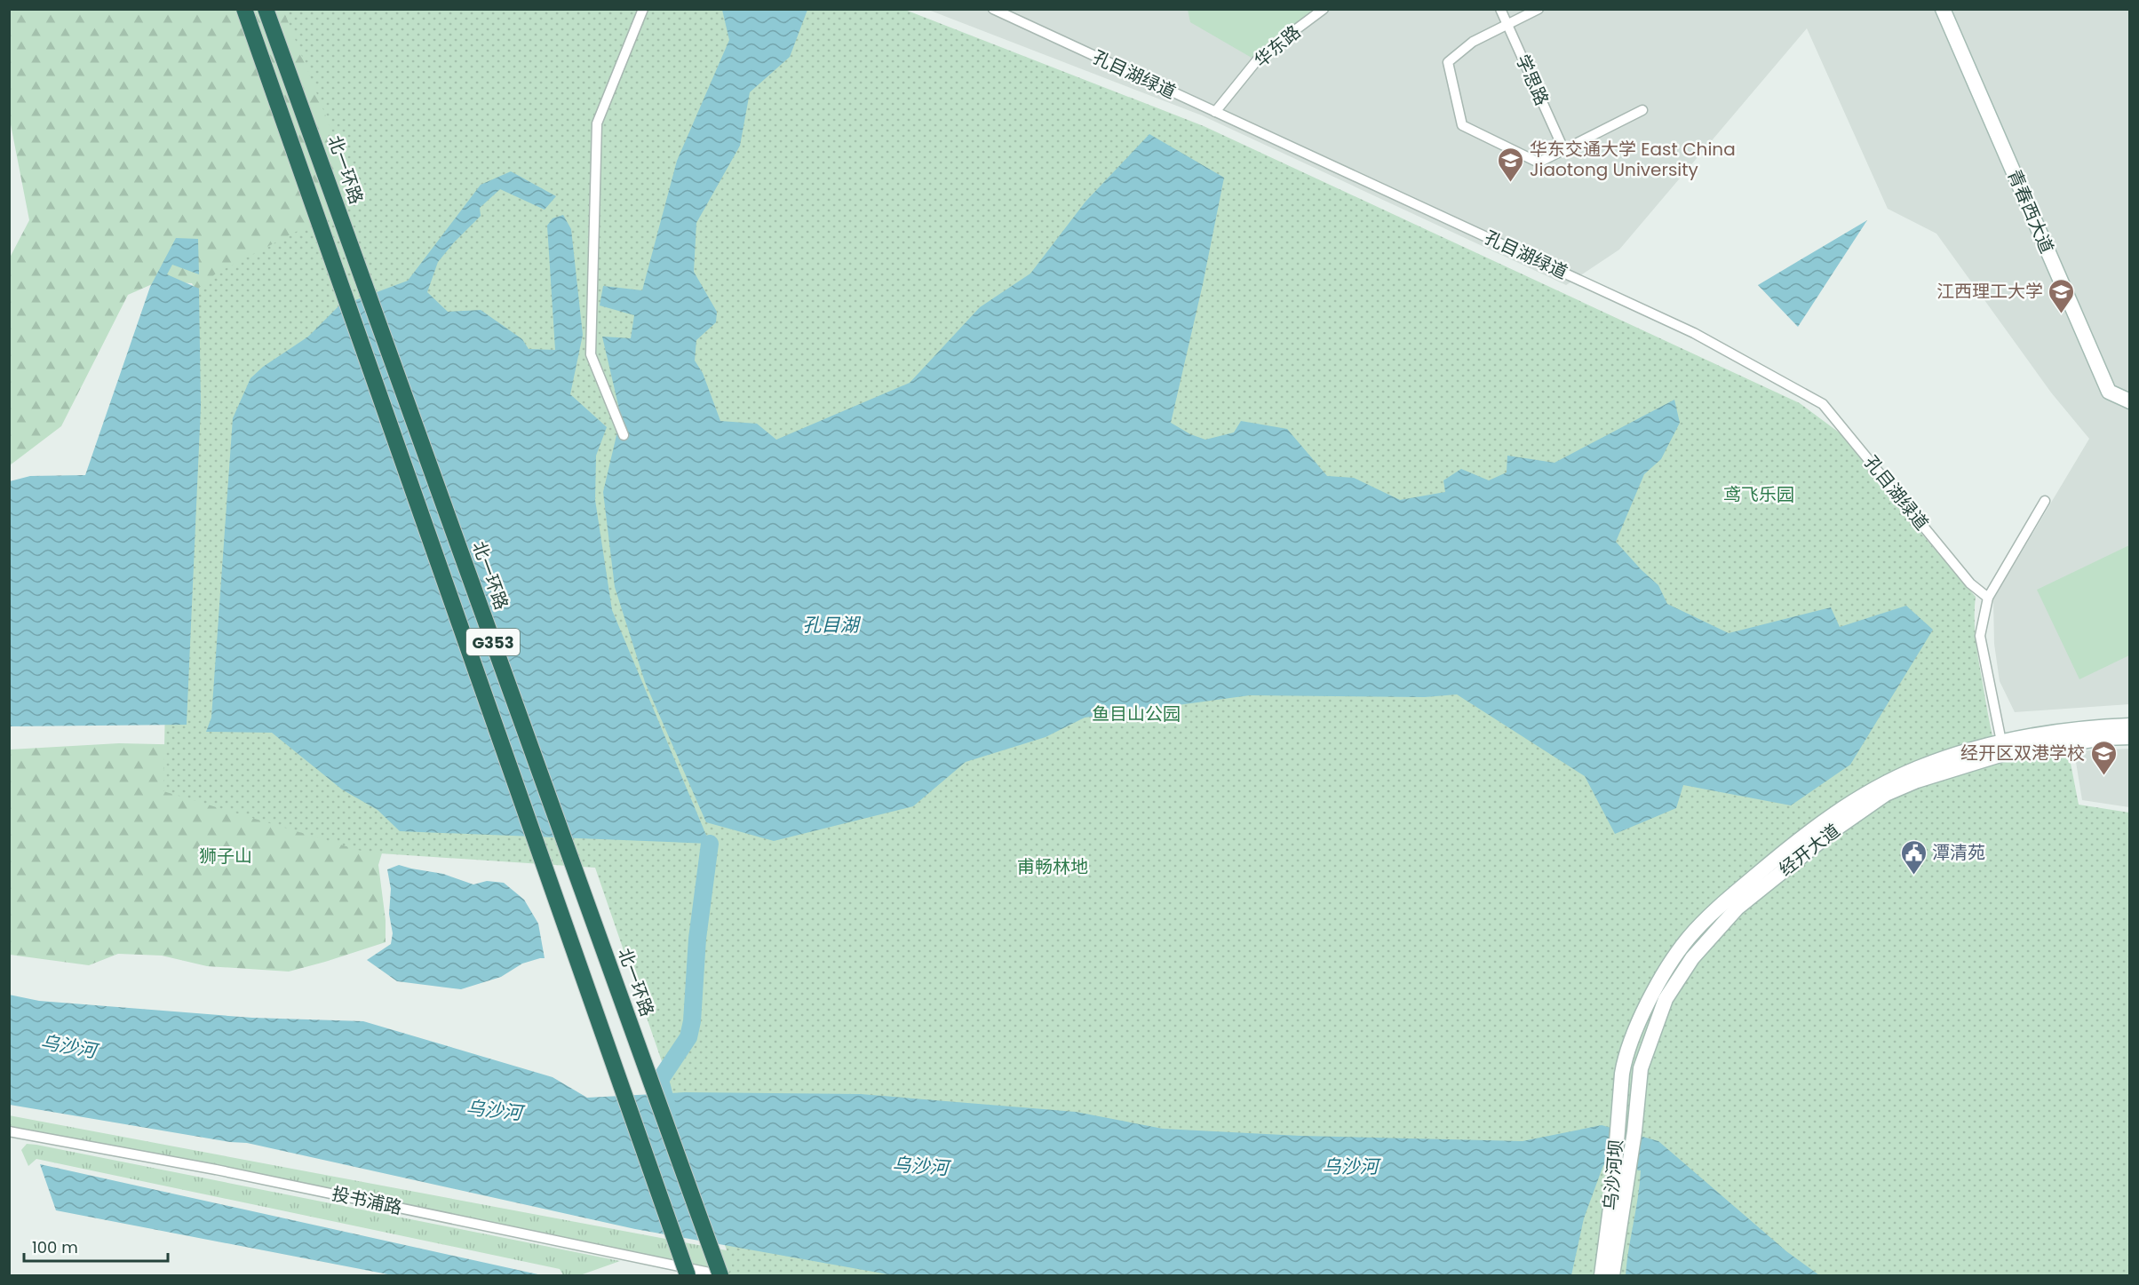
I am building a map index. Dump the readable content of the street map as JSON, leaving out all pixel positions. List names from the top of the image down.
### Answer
{
  "streets": {
    "highway": ["北一环路", "G353"],
    "main road": ["青春西大道", "经开大道", "乌沙河坝"],
    "street": [
      "华东路",
      "孔目湖绿道",
      "学思路",
      "投书浦路"
    ]
  },
  "crossings": [
    ["华东路", "孔目湖绿道"],
    ["北一环路", "投书浦路"],
    ["经开大道", "乌沙河坝"]
  ],
  "water": ["孔目湖", "乌沙河"],
  "parks": [
    "鸢飞乐园",
    "鱼目山公园",
    "狮子山",
    "甫畅林地"
  ],
  "places": {
    "school or university": ["华东交通大学 East China Jiaotong University", "江西理工大学", "经开区双港学校"],
    "public building": ["潭清苑"]
  },
  "scale_bar": "100 m"
}
